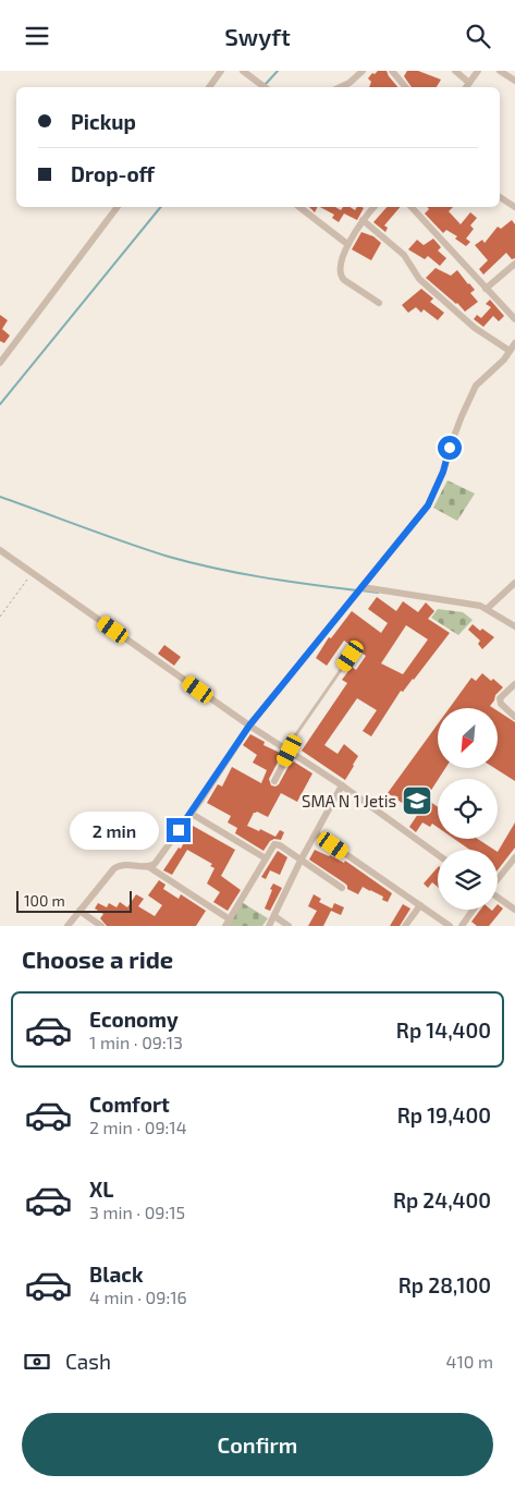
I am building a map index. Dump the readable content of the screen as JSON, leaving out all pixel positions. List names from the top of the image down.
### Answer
{
  "places": {
    "school or university": ["SMA N 1 Jetis"]
  },
  "scale_bar": "100 m",
  "north": "bottom left",
  "page": {
    "header": "Swyft",
    "banner": ["Pickup", "Drop-off"],
    "bubble": "2 min",
    "scale": "100 m",
    "heading": "Choose a ride",
    "list": [
      {
        "name": "Economy",
        "note": "1 min · 09:13",
        "value": "Rp 14,400"
      },
      {
        "name": "Comfort",
        "note": "2 min · 09:14",
        "value": "Rp 19,400"
      },
      {
        "name": "XL",
        "note": "3 min · 09:15",
        "value": "Rp 24,400"
      },
      {
        "name": "Black",
        "note": "4 min · 09:16",
        "value": "Rp 28,100"
      }
    ],
    "pay": ["Cash", "410 m"],
    "buttons": "Confirm"
  }
}
